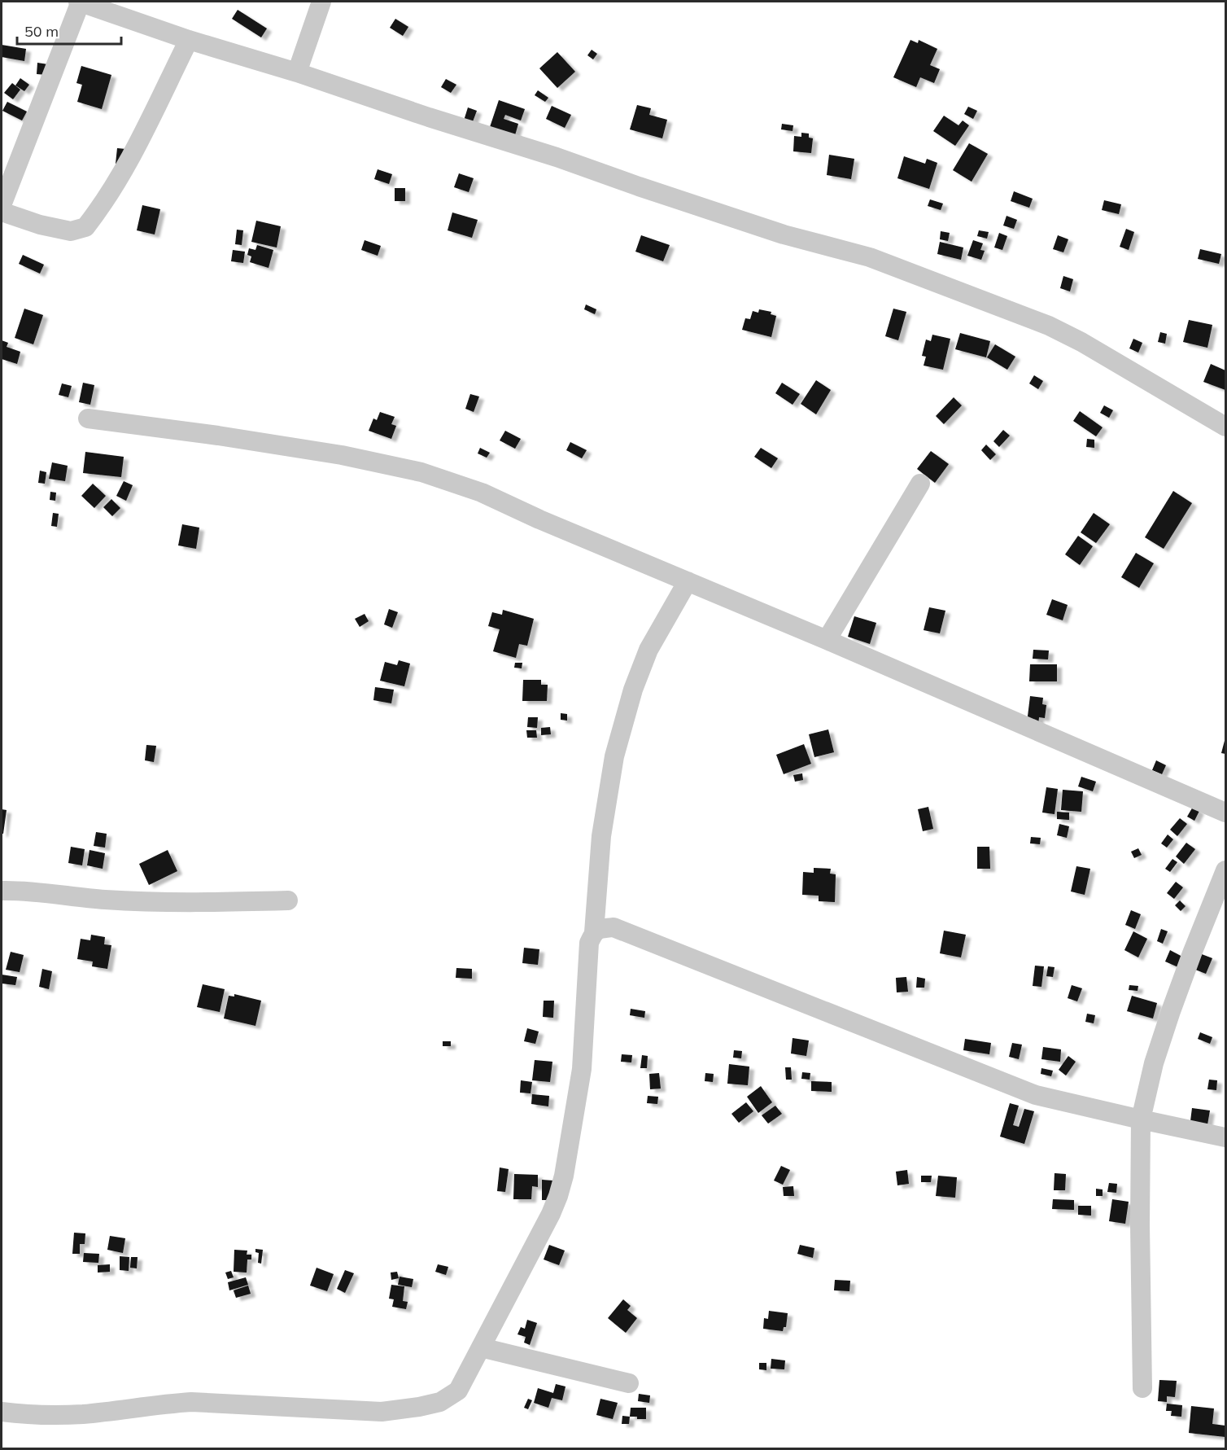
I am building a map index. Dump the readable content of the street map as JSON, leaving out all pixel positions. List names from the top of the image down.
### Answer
{
  "scale_bar": "50 m"
}
